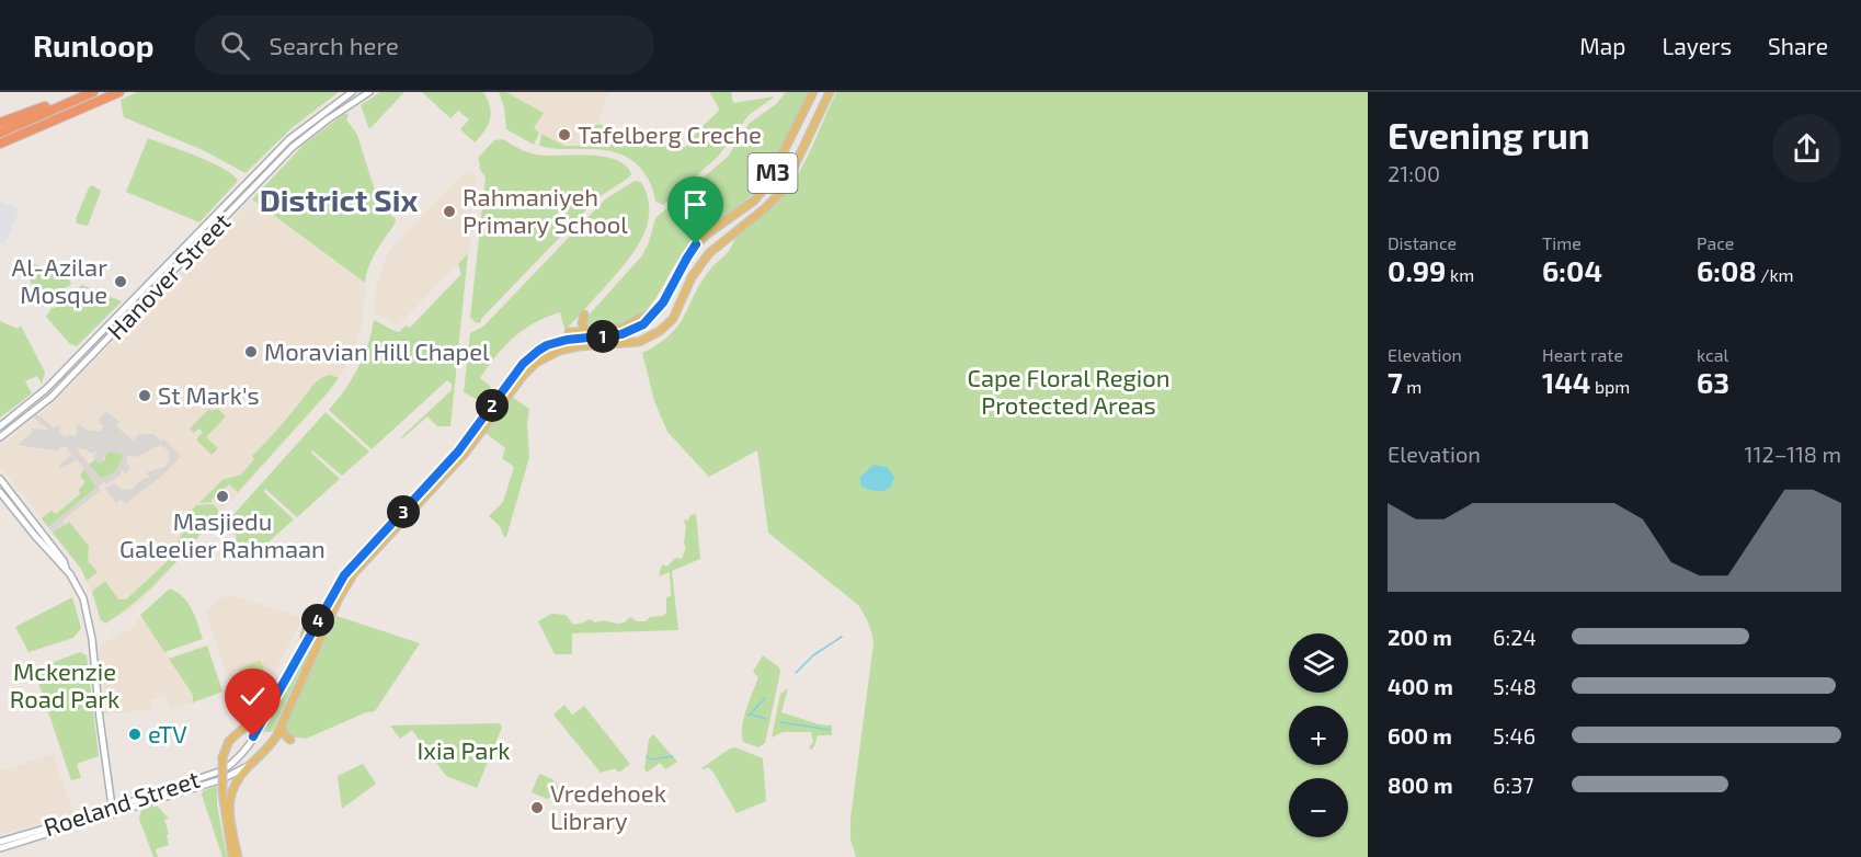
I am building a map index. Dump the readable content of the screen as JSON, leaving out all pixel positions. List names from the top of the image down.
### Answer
{
  "streets": {
    "main road": ["M3", "Hanover Street", "Roeland Street"]
  },
  "crossings": [
    ["M3", "Roeland Street"]
  ],
  "districts": ["District Six"],
  "parks": ["Cape Floral Region Protected Areas", "Mckenzie Road Park", "Ixia Park"],
  "places": [
    "Tafelberg Creche",
    "Rahmaniyeh Primary School",
    "Al-Azilar Mosque",
    "Moravian Hill Chapel",
    "St Mark's",
    "Masjiedu Galeelier Rahmaan",
    "eTV",
    "Vredehoek Library"
  ],
  "page": {
    "header": "Runloop",
    "search": "Search here",
    "nav": ["Map", "Layers", "Share"],
    "heading": ["Evening run", "21:00"],
    "stats": [
      ["Distance", "0.99 km"],
      ["Time", "6:04"],
      ["Pace", "6:08 /km"],
      ["Elevation", "7 m"],
      ["Heart rate", "144 bpm"],
      ["kcal", "63"]
    ],
    "pins": [
      "1",
      "2",
      "3",
      "4"
    ],
    "chart": ["Elevation", "112–118 m"],
    "list": [
      {
        "name": "200 m",
        "note": "6:24"
      },
      {
        "name": "400 m",
        "note": "5:48"
      },
      {
        "name": "600 m",
        "note": "5:46"
      },
      {
        "name": "800 m",
        "note": "6:37"
      }
    ],
    "map_buttons": ["+", "−"]
  }
}
